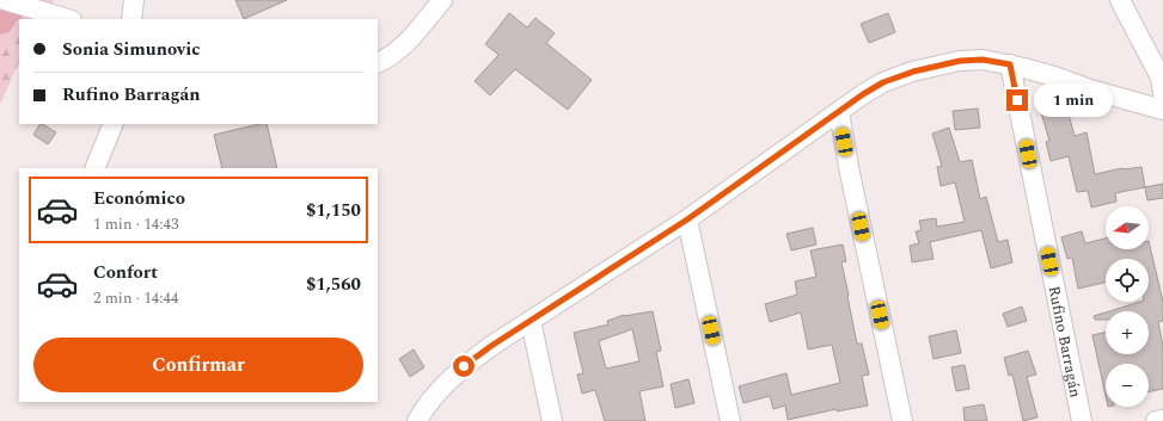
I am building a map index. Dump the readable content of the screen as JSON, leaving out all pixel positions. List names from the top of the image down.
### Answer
{
  "streets": {
    "street": ["Rufino Barragán"]
  },
  "north": "left",
  "page": {
    "banner": ["Sonia Simunovic", "Rufino Barragán"],
    "bubble": "1 min",
    "list": [
      {
        "name": "Económico",
        "note": "1 min · 14:43",
        "value": "$1,150"
      },
      {
        "name": "Confort",
        "note": "2 min · 14:44",
        "value": "$1,560"
      }
    ],
    "map_buttons": ["+", "−"],
    "buttons": "Confirmar"
  }
}
